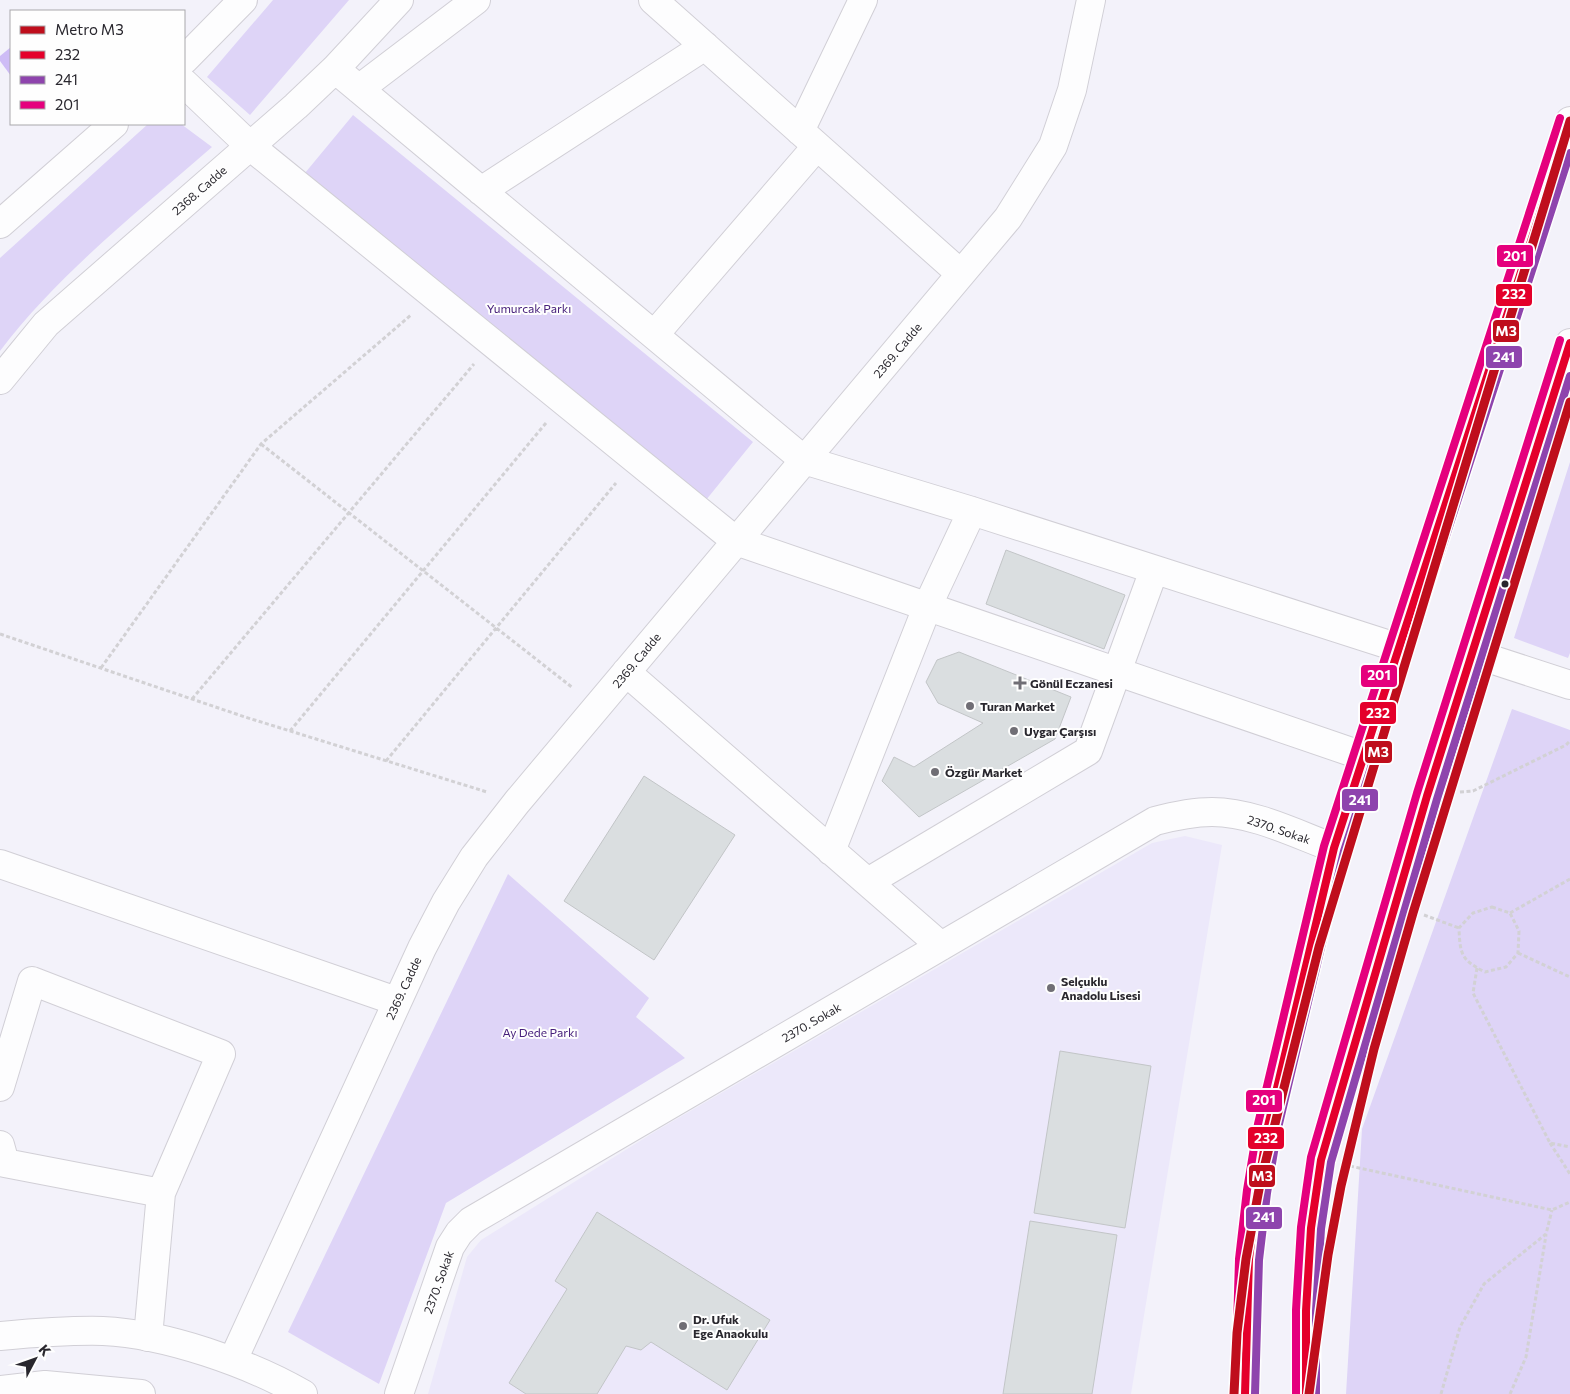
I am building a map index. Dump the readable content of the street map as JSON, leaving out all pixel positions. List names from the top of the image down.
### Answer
{
  "streets": {
    "street": ["2368. Cadde", "2369. Cadde", "2370. Sokak"]
  },
  "parks": ["Yumurcak Parkı", "Ay Dede Parkı"],
  "places": {
    "health": ["Gönül Eczanesi"],
    "other": [
      "Turan Market",
      "Uygar Çarşısı",
      "Özgür Market",
      "Selçuklu Anadolu Lisesi",
      "Dr. Ufuk Ege Anaokulu"
    ]
  },
  "lines": [
    "transit line 201",
    "metro line M3",
    "transit line 232",
    "transit line 241"
  ],
  "legend": [
    "Metro M3",
    "232",
    "241",
    "201"
  ],
  "north": "top right"
}
